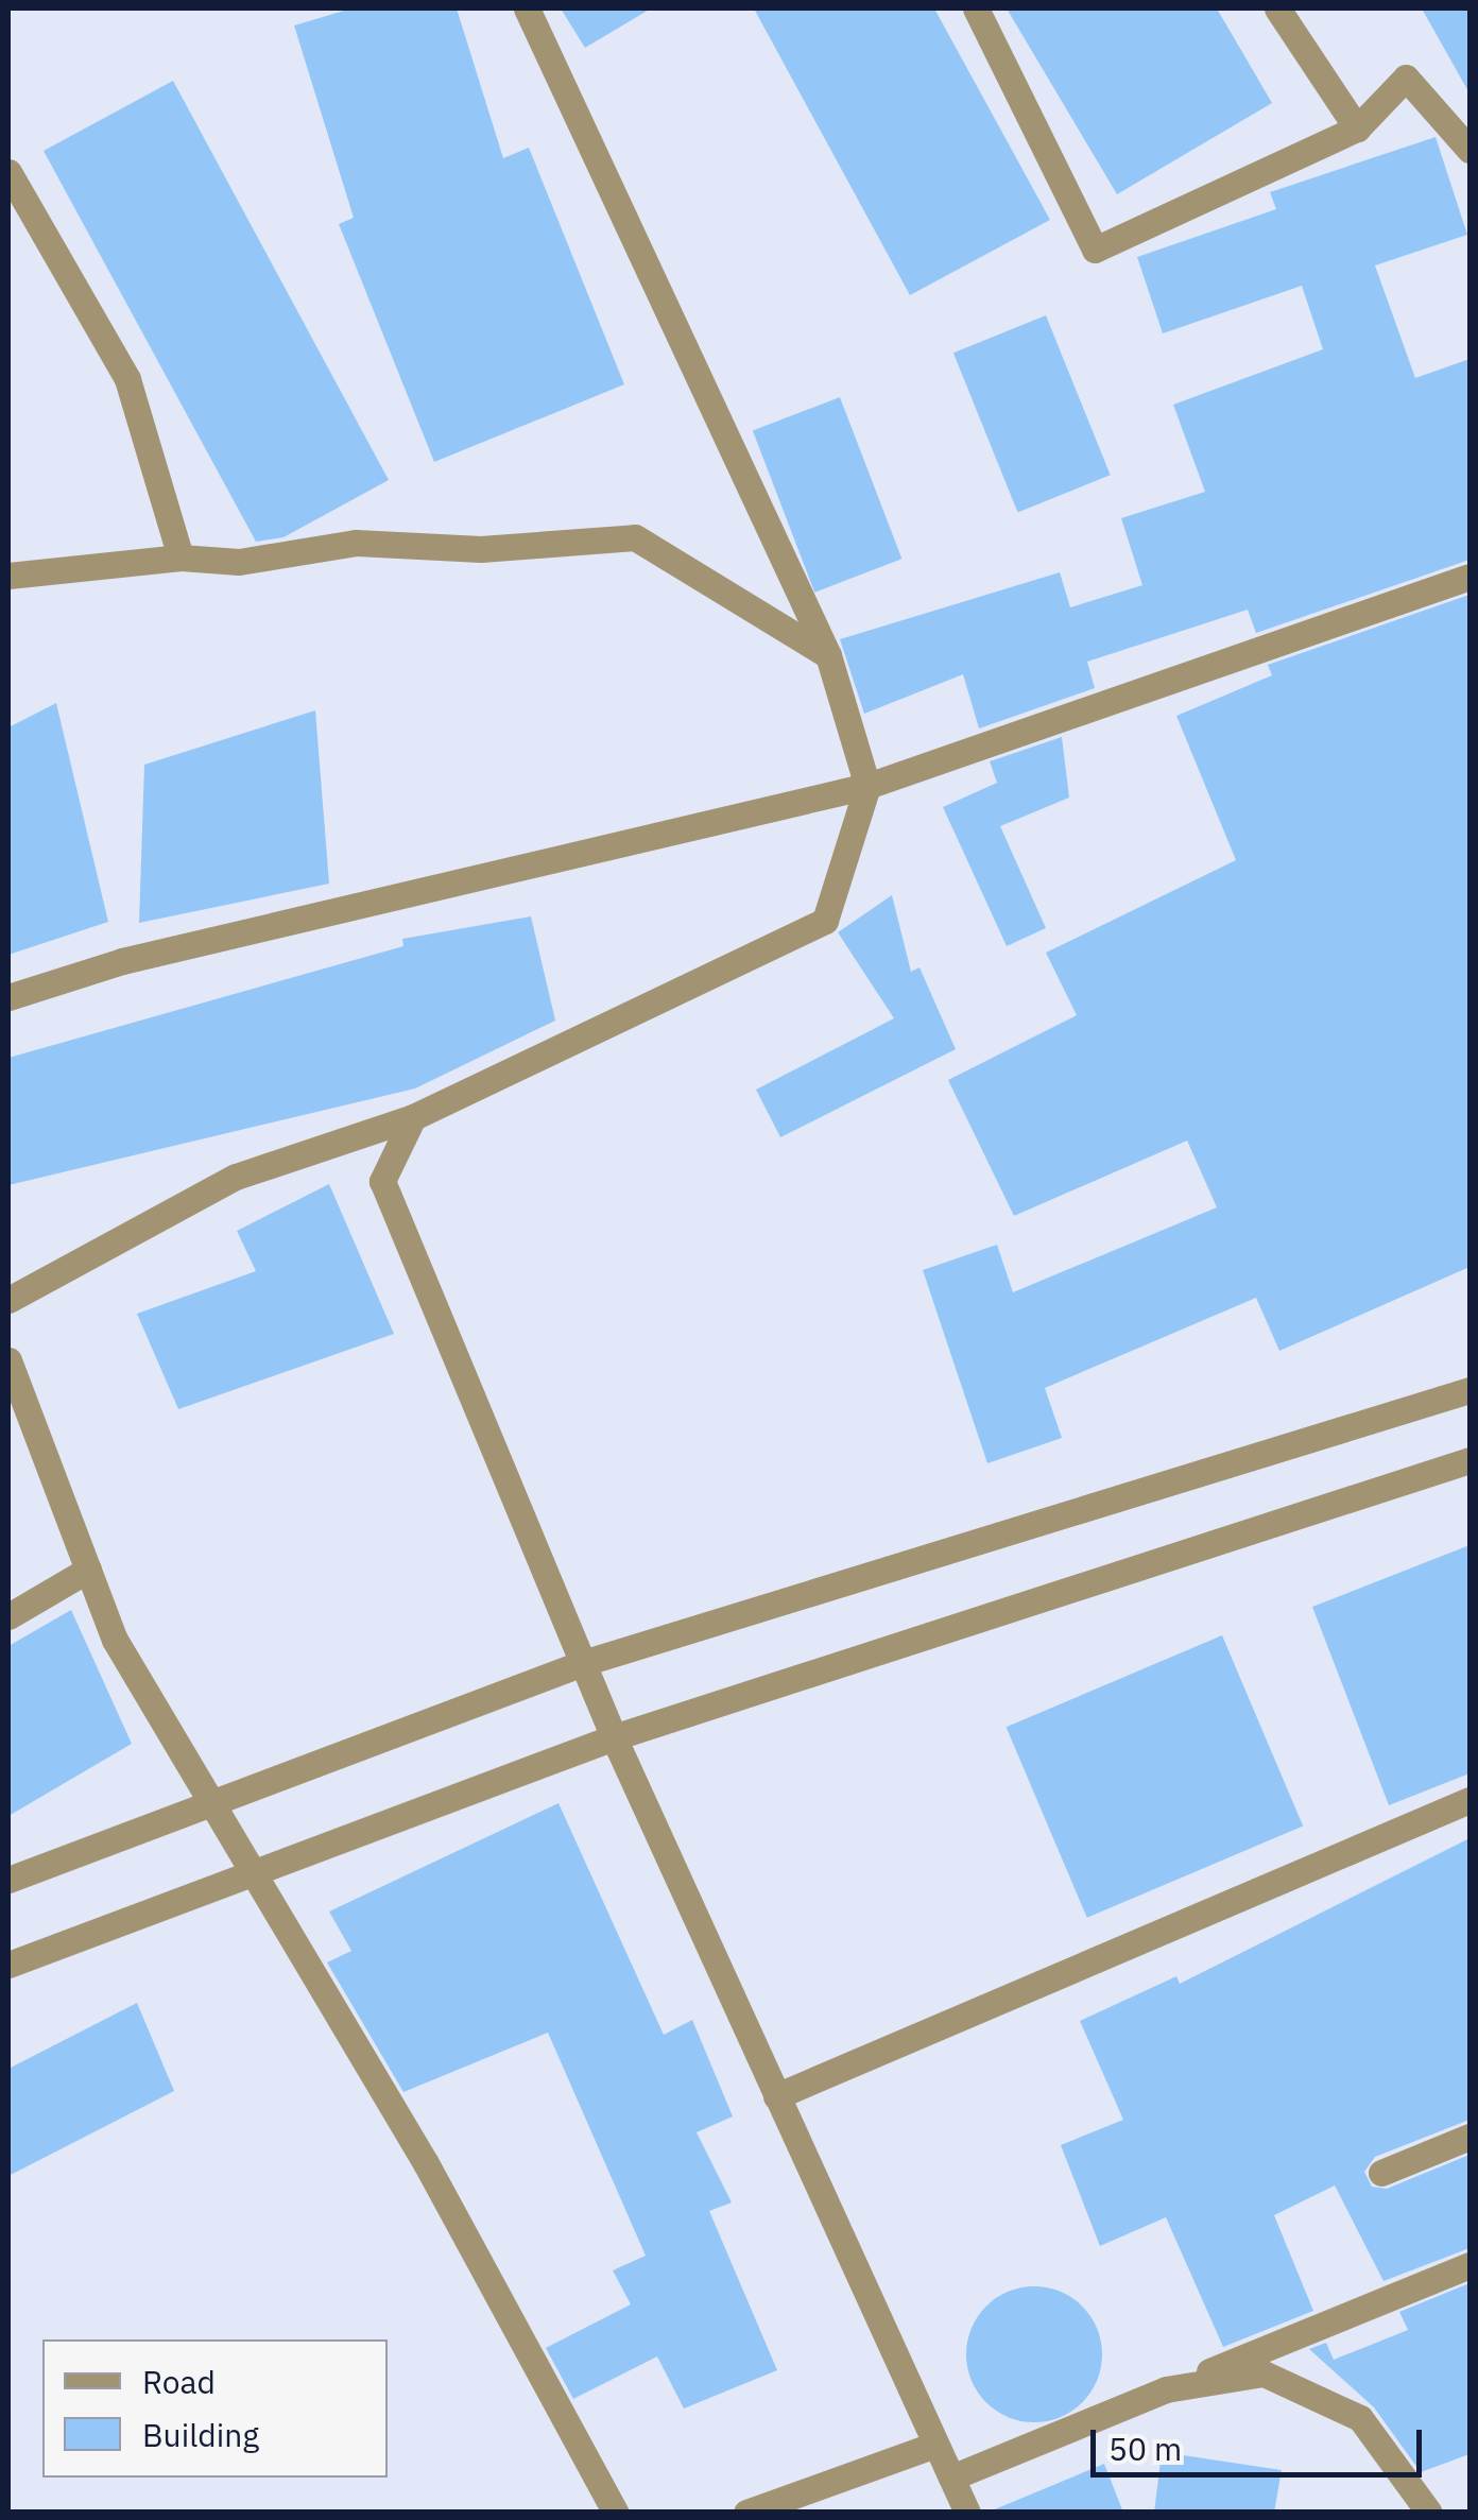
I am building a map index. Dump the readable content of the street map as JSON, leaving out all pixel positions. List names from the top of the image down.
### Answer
{
  "legend": ["Road", "Building"],
  "scale_bar": "50 m"
}
